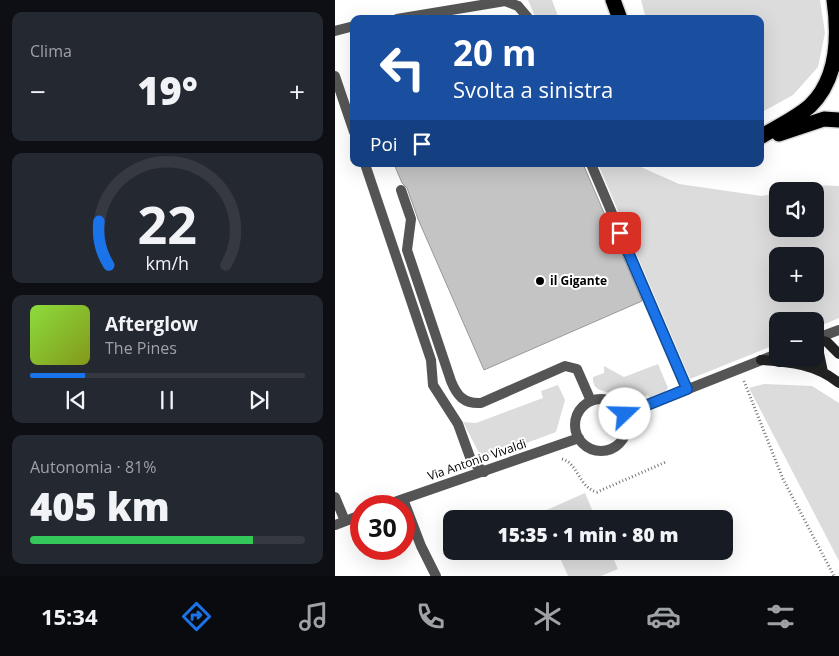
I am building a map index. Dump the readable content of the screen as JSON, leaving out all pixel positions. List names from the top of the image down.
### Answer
{
  "streets": {
    "street": ["Via Antonio Vivaldi"]
  },
  "places": ["il Gigante"],
  "page": {
    "tile": [
      "Clima",
      ["Autonomia · 81%", "405 km"]
    ],
    "turn": ["20 m", "Svolta a sinistra"],
    "heat": ["−", "19°", "+"],
    "then": "Poi",
    "map_buttons": ["+", "−"],
    "song": ["Afterglow", "The Pines"],
    "limit": "30",
    "trip": "15:35 · 1 min · 80 m",
    "tabs": "15:34",
    "gauge": ["22", "km/h"]
  }
}
